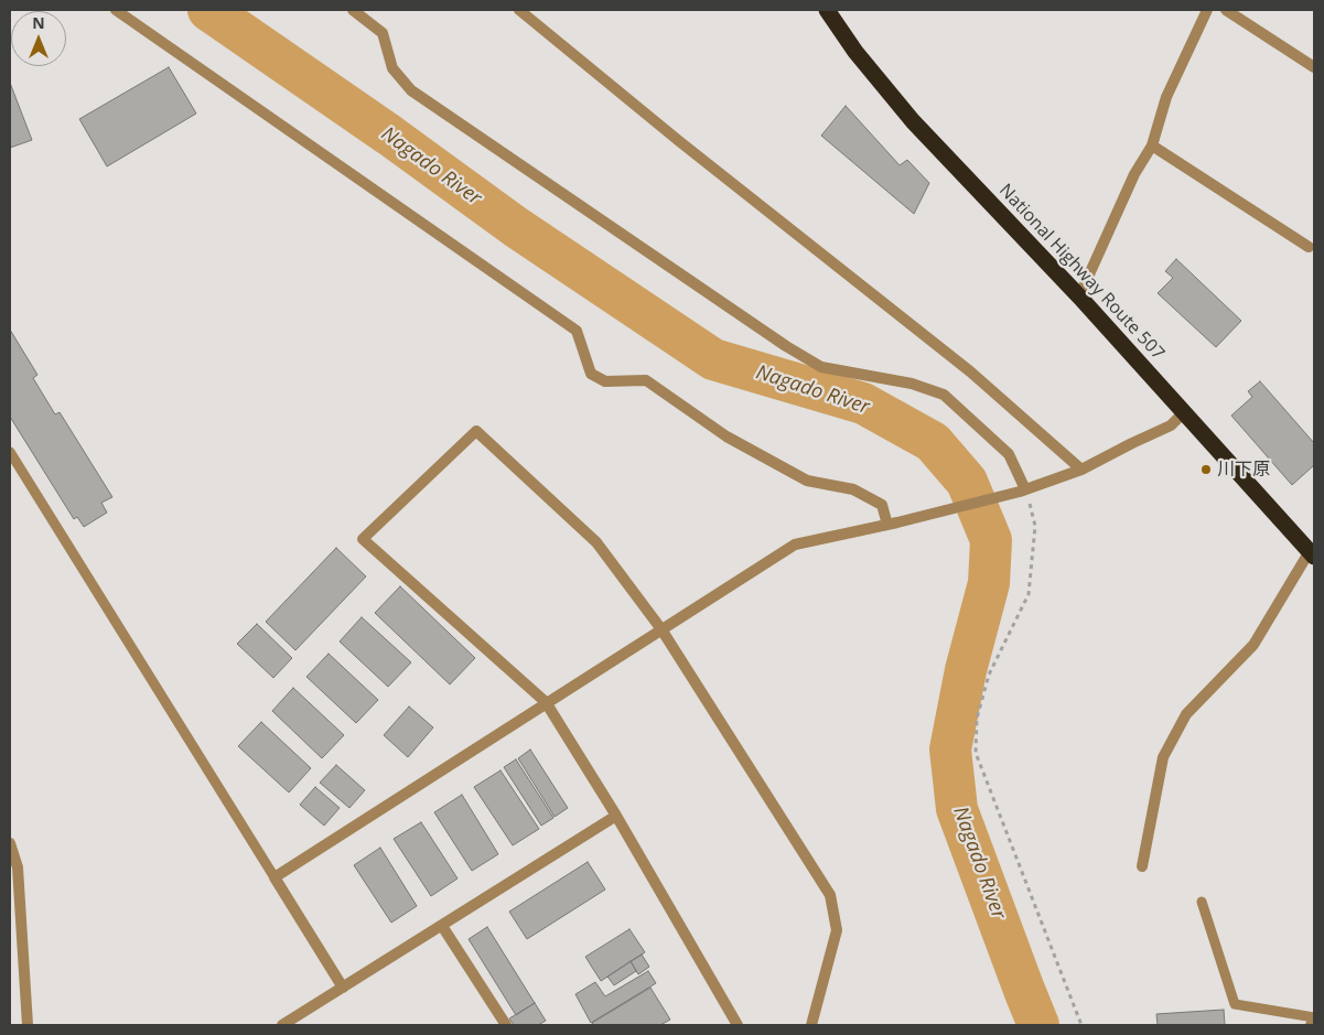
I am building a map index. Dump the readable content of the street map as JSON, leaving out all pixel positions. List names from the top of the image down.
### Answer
{
  "streets": {
    "highway": ["National Highway Route 507"]
  },
  "water": ["Nagado River"],
  "places": ["川下原"],
  "north": "top"
}
